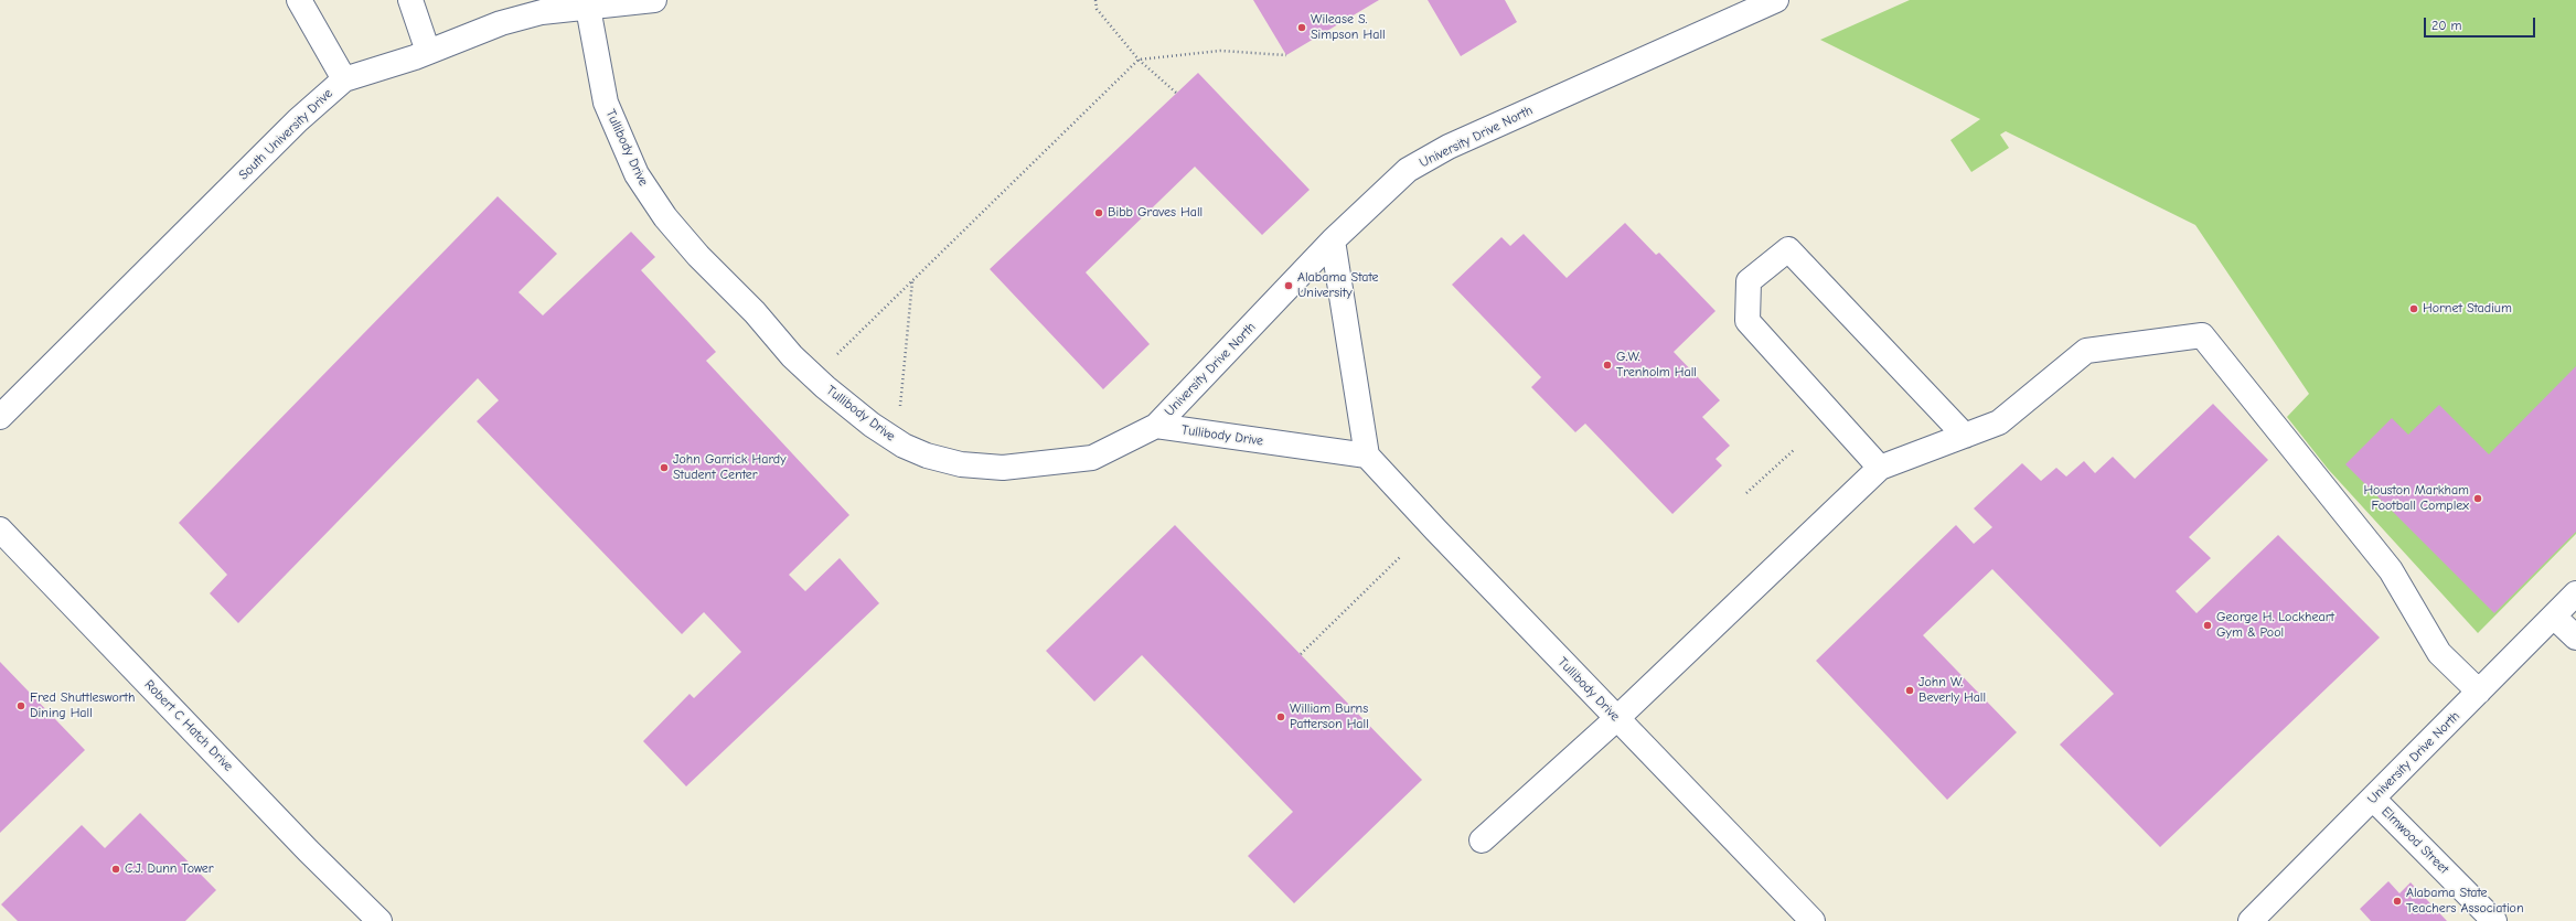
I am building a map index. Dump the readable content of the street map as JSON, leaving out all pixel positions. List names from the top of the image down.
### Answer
{
  "streets": {
    "street": [
      "South University Drive",
      "University Drive North",
      "Tullibody Drive",
      "Robert C Hatch Drive",
      "Elmwood Street"
    ]
  },
  "crossings": [
    ["South University Drive", "Tullibody Drive"],
    ["University Drive North", "Tullibody Drive"],
    ["University Drive North", "Elmwood Street"]
  ],
  "places": [
    "Wilease S. Simpson Hall",
    "Bibb Graves Hall",
    "Alabama State University",
    "Hornet Stadium",
    "G.W. Trenholm Hall",
    "John Garrick Hardy Student Center",
    "Houston Markham Football Complex",
    "George H. Lockheart Gym & Pool",
    "John W. Beverly Hall",
    "Fred Shuttlesworth Dining Hall",
    "William Burns Patterson Hall",
    "C.J. Dunn Tower",
    "Alabama State Teachers Association"
  ],
  "scale_bar": "20 m"
}
